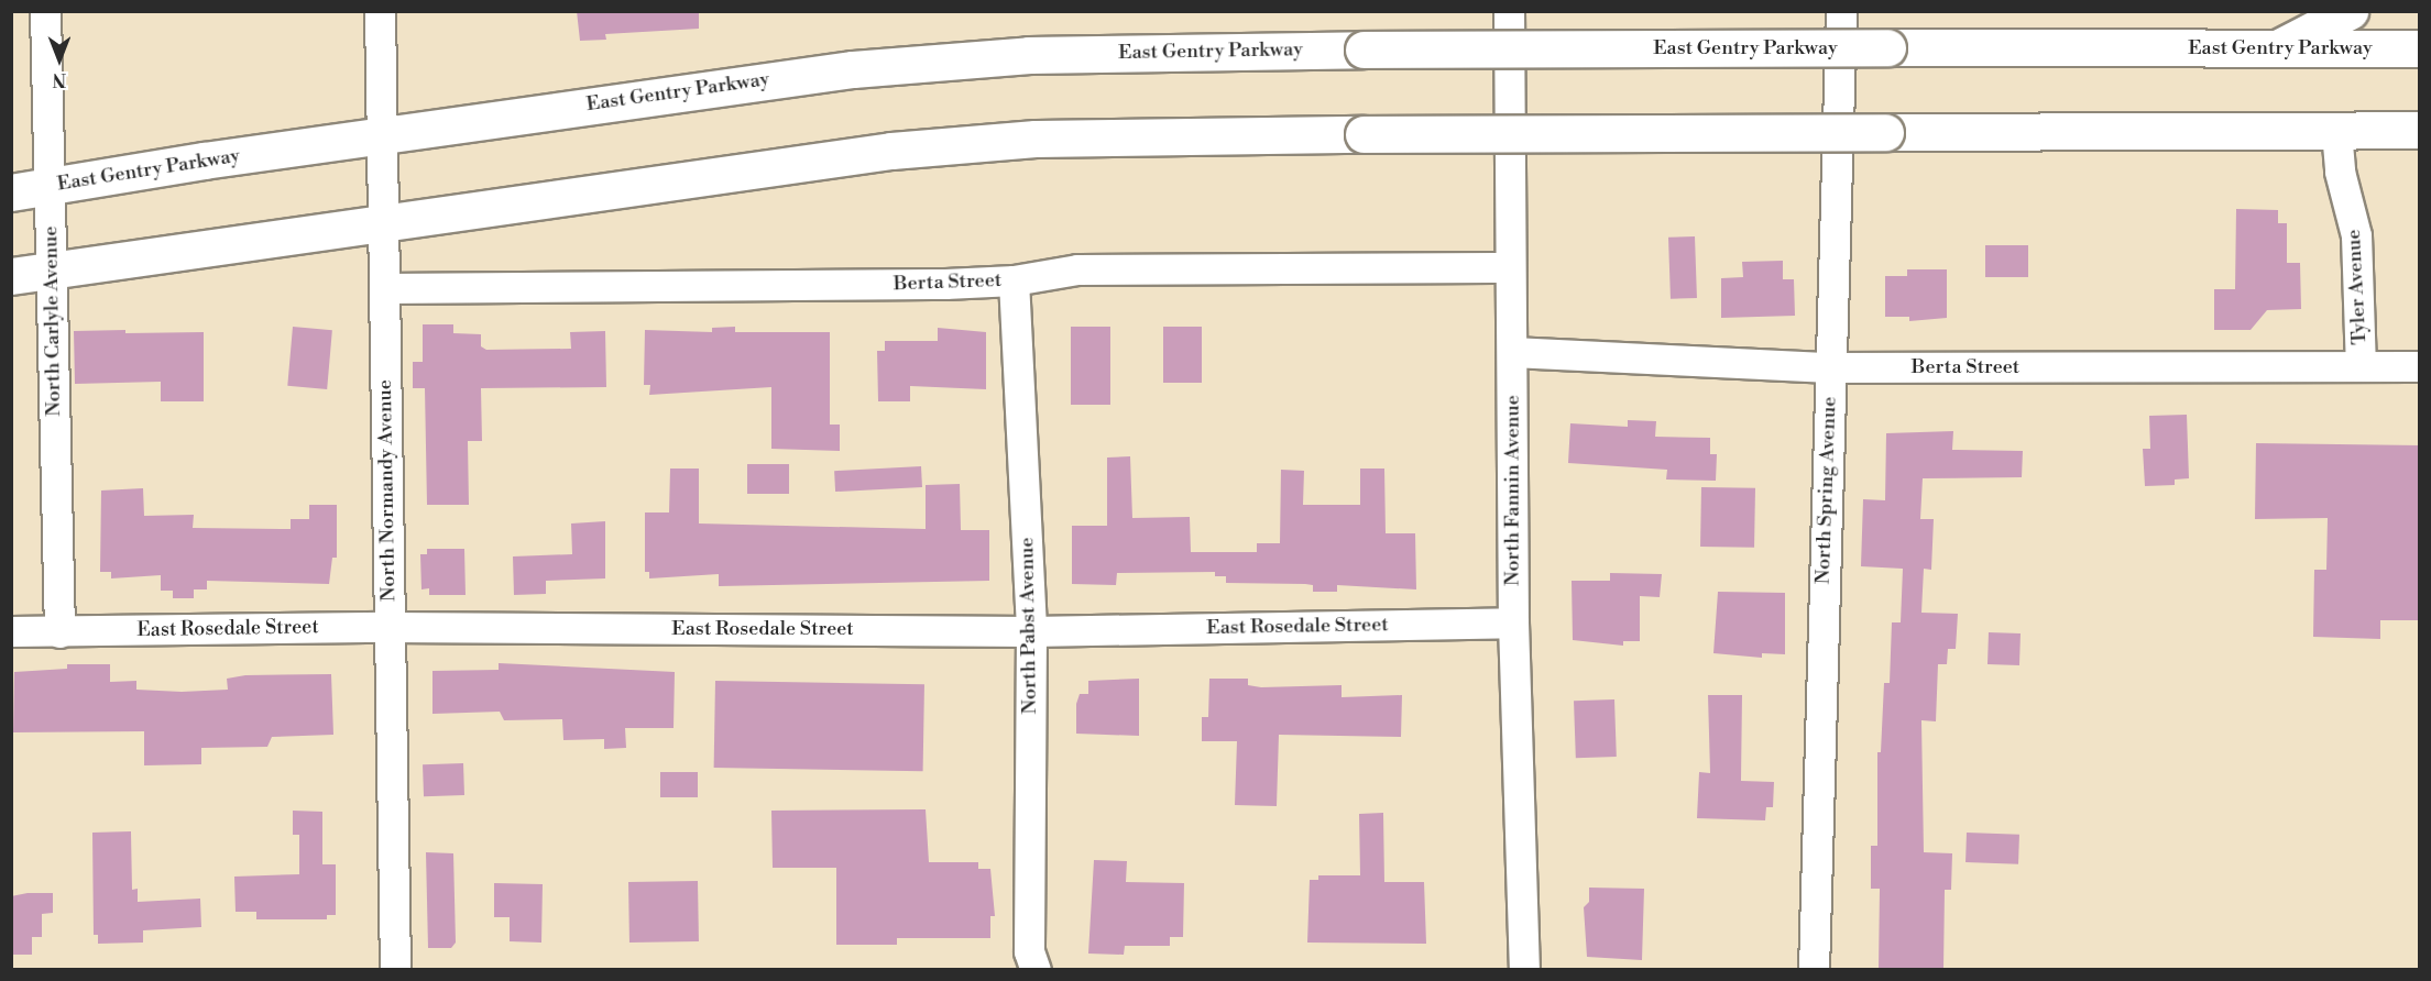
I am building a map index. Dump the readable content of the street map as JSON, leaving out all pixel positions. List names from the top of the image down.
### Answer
{
  "streets": {
    "main road": ["East Gentry Parkway"],
    "street": [
      "Berta Street",
      "Tyler Avenue",
      "North Carlyle Avenue",
      "North Normandy Avenue",
      "North Fannin Avenue",
      "North Spring Avenue",
      "North Pabst Avenue",
      "East Rosedale Street"
    ]
  },
  "crossings": [
    ["East Gentry Parkway", "North Carlyle Avenue"],
    ["East Gentry Parkway", "North Normandy Avenue"],
    ["Berta Street", "Tyler Avenue"],
    ["Berta Street", "North Normandy Avenue"],
    ["Berta Street", "North Fannin Avenue"],
    ["Berta Street", "North Spring Avenue"],
    ["Berta Street", "North Pabst Avenue"],
    ["North Carlyle Avenue", "East Rosedale Street"],
    ["North Normandy Avenue", "East Rosedale Street"],
    ["North Fannin Avenue", "East Rosedale Street"],
    ["North Pabst Avenue", "East Rosedale Street"]
  ],
  "north": "bottom"
}
